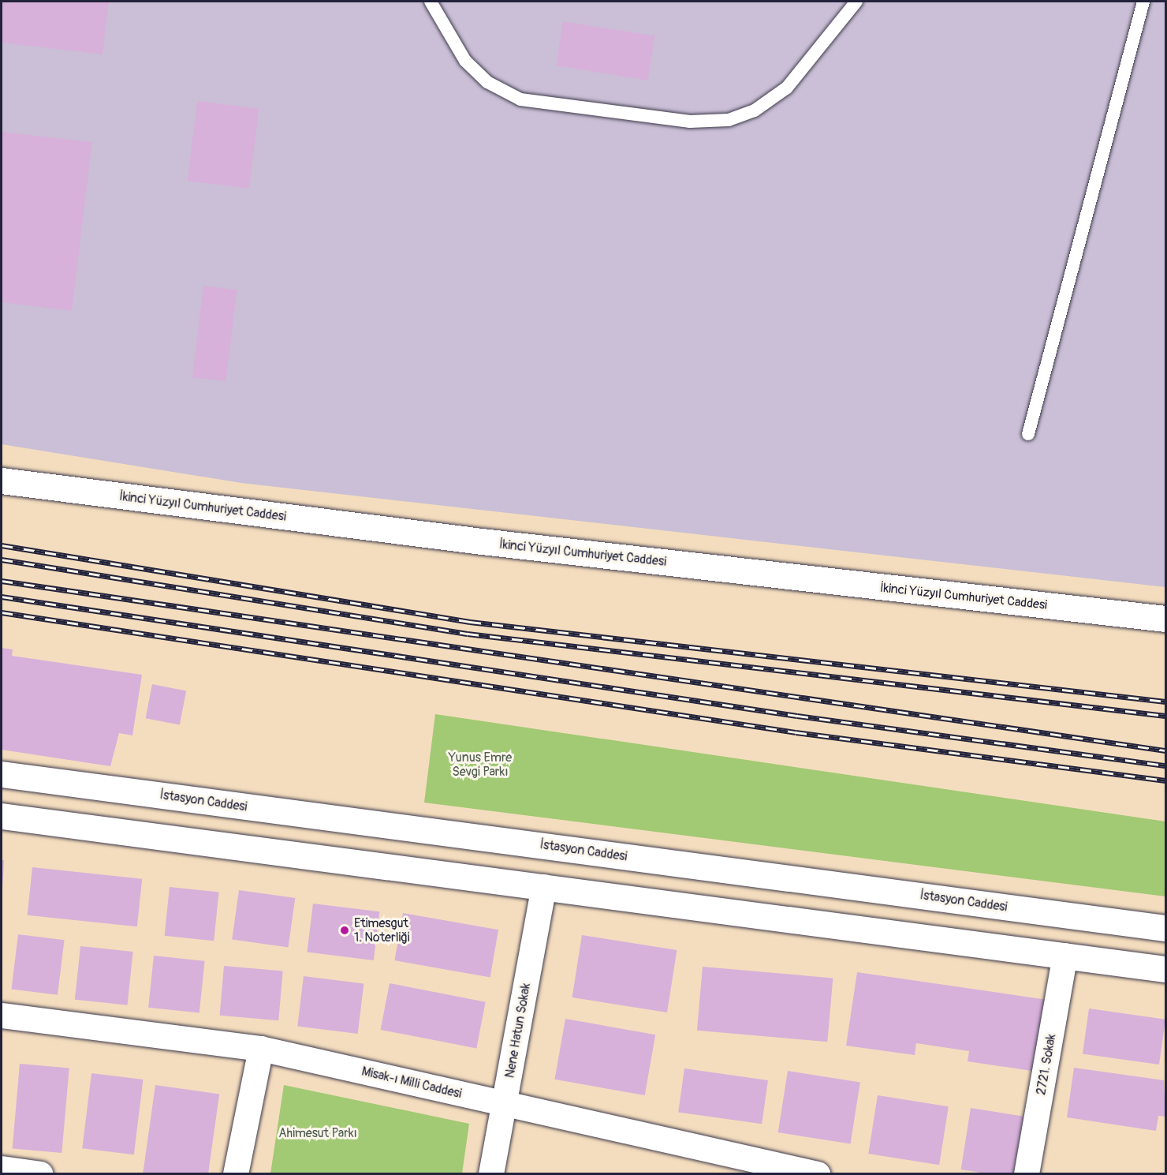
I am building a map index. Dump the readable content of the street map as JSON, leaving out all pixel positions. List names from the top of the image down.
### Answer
{
  "streets": {
    "main road": ["İkinci Yüzyıl Cumhuriyet Caddesi", "İstasyon Caddesi"],
    "street": ["Nene Hatun Sokak", "2721. Sokak", "Misak-ı Milli Caddesi"]
  },
  "crossings": [
    ["Nene Hatun Sokak", "Misak-ı Milli Caddesi"]
  ],
  "parks": ["Yunus Emre Sevgi Parkı", "Ahimesut Parkı"],
  "places": ["Etimesgut 1. Noterliği"]
}
